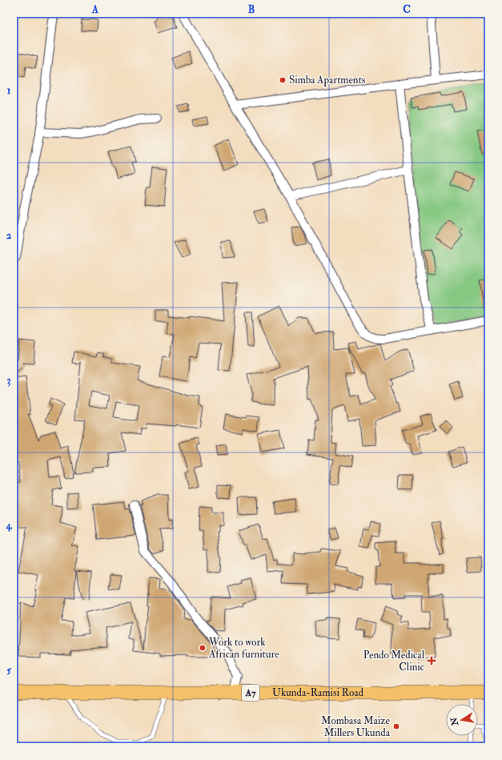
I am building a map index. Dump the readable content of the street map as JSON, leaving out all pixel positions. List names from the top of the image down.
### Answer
{
  "streets": {
    "highway": ["A7", "Ukunda-Ramisi Road"]
  },
  "places": {
    "other": ["Simba Apartments", "Work to work African furniture", "Mombasa Maize Millers Ukunda"],
    "health": ["Pendo Medical Clinic"]
  },
  "north": "left",
  "grid": {
    "columns": ["A", "B", "C"],
    "rows": [
      "1",
      "2",
      "3",
      "4",
      "5"
    ]
  }
}
